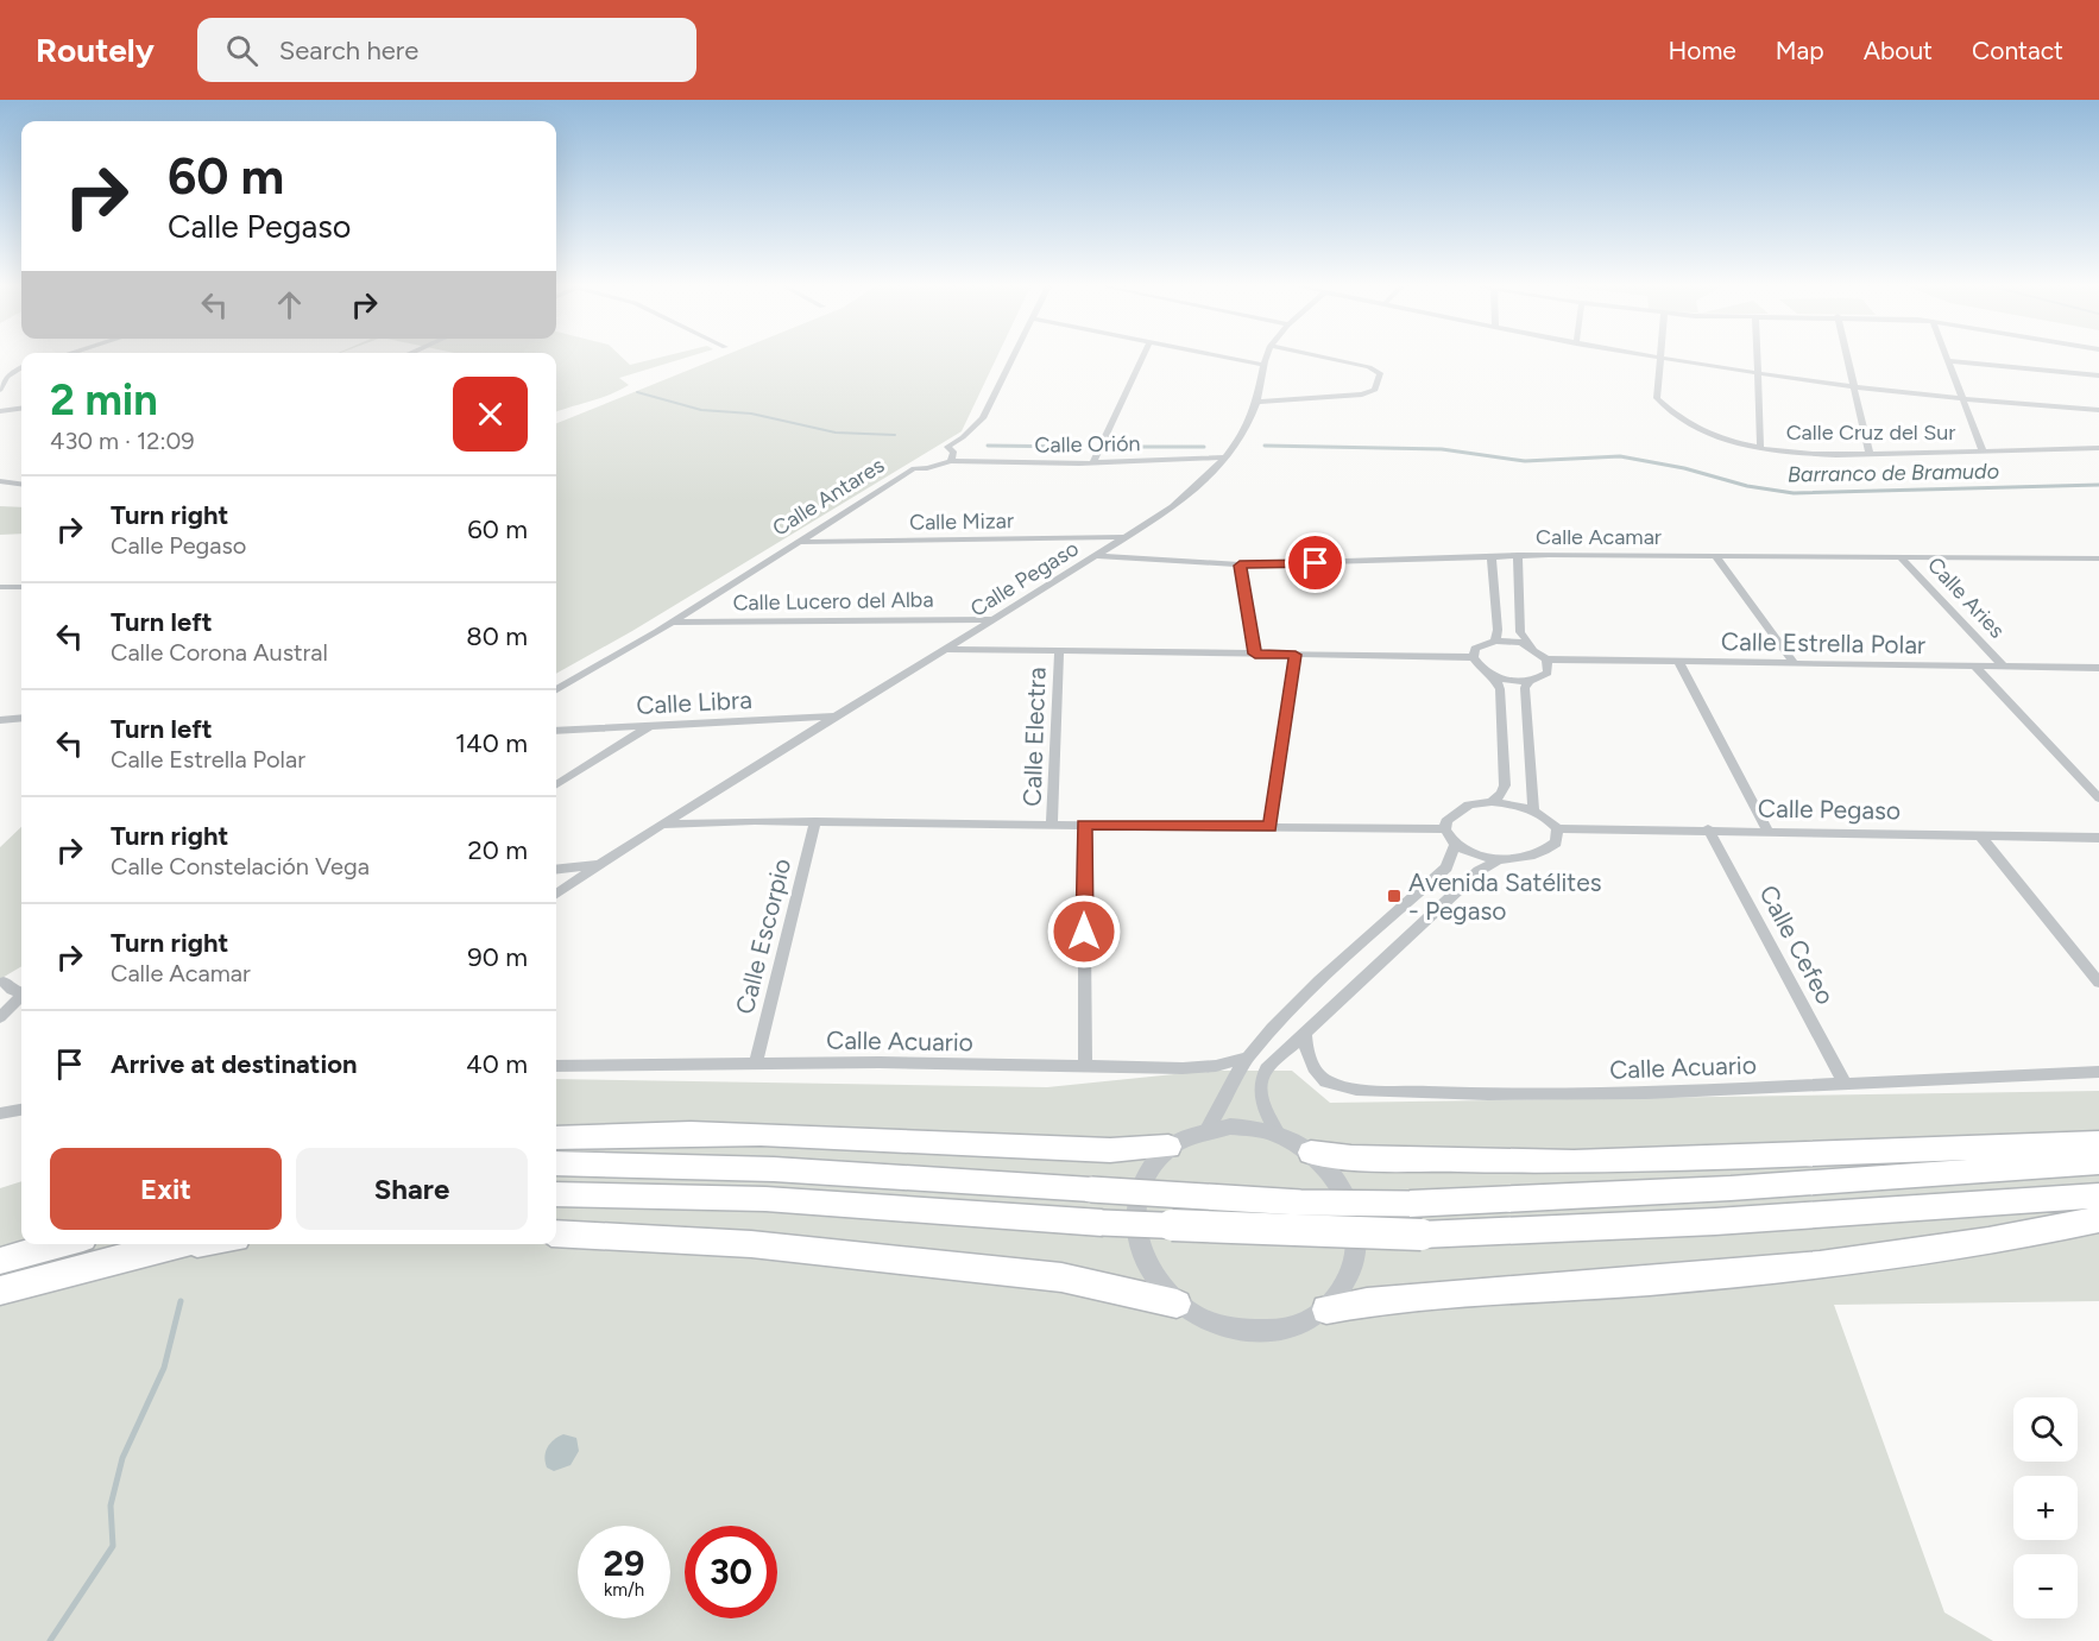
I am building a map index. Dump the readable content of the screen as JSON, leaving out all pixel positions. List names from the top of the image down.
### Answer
{
  "streets": {
    "street": [
      "Calle Cruz del Sur",
      "Calle Orión",
      "Calle Antares",
      "Calle Mizar",
      "Calle Acamar",
      "Calle Pegaso",
      "Calle Aries",
      "Calle Lucero del Alba",
      "Calle Estrella Polar",
      "Calle Libra",
      "Calle Electra",
      "Calle Escorpio",
      "Calle Cefeo",
      "Calle Acuario"
    ]
  },
  "crossings": [
    ["Calle Orión", "Calle Antares"],
    ["Calle Orión", "Calle Pegaso"],
    ["Calle Antares", "Calle Mizar"],
    ["Calle Antares", "Calle Lucero del Alba"],
    ["Calle Mizar", "Calle Pegaso"],
    ["Calle Acamar", "Calle Pegaso"],
    ["Calle Acamar", "Calle Aries"],
    ["Calle Pegaso", "Calle Lucero del Alba"],
    ["Calle Pegaso", "Calle Libra"],
    ["Calle Pegaso", "Calle Cefeo"],
    ["Calle Aries", "Calle Estrella Polar"],
    ["Calle Escorpio", "Calle Acuario"],
    ["Calle Cefeo", "Calle Acuario"]
  ],
  "water": ["Barranco de Bramudo"],
  "places": {
    "transit": ["Avenida Satélites - Pegaso"]
  },
  "page": {
    "header": "Routely",
    "search": "Search here",
    "nav": [
      "Home",
      "Map",
      "About",
      "Contact"
    ],
    "turn": ["60 m", "Calle Pegaso"],
    "heading": ["2 min", "430 m · 12:09"],
    "list": [
      {
        "name": "Turn right",
        "note": "Calle Pegaso",
        "value": "60 m"
      },
      {
        "name": "Turn left",
        "note": "Calle Corona Austral",
        "value": "80 m"
      },
      {
        "name": "Turn left",
        "note": "Calle Estrella Polar",
        "value": "140 m"
      },
      {
        "name": "Turn right",
        "note": "Calle Constelación Vega",
        "value": "20 m"
      },
      {
        "name": "Turn right",
        "note": "Calle Acamar",
        "value": "90 m"
      },
      {
        "name": "Arrive at destination",
        "value": "40 m"
      }
    ],
    "buttons": ["Exit", "Share"],
    "map_buttons": ["+", "−"],
    "speed": "29 km/h",
    "limit": "30"
  }
}
